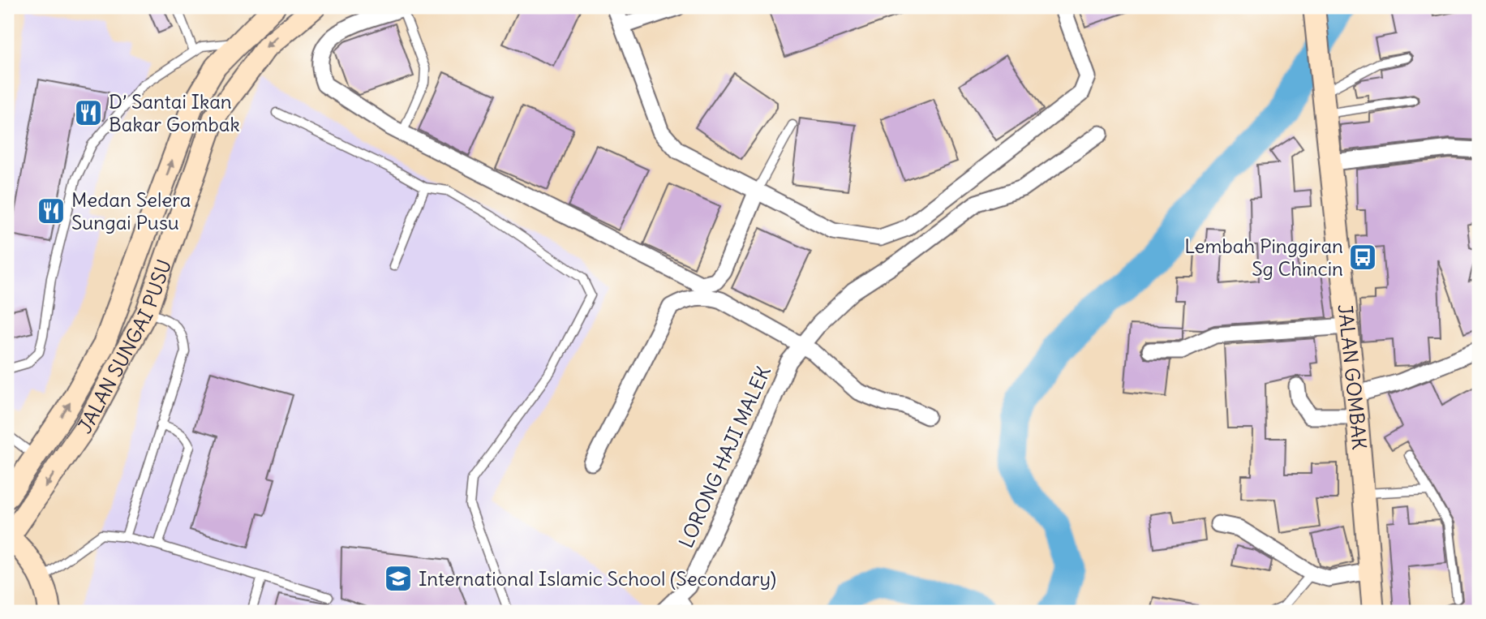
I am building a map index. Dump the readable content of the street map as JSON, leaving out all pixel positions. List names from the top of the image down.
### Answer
{
  "streets": {
    "main road": ["JALAN SUNGAI PUSU", "JALAN GOMBAK"],
    "street": ["LORONG HAJI MALEK"]
  },
  "places": {
    "restaurant": ["D’ Santai Ikan Bakar Gombak", "Medan Selera Sungai Pusu"],
    "bus stop": ["Lembah Pinggiran Sg Chincin"],
    "school or university": ["International Islamic School (Secondary)"]
  }
}
